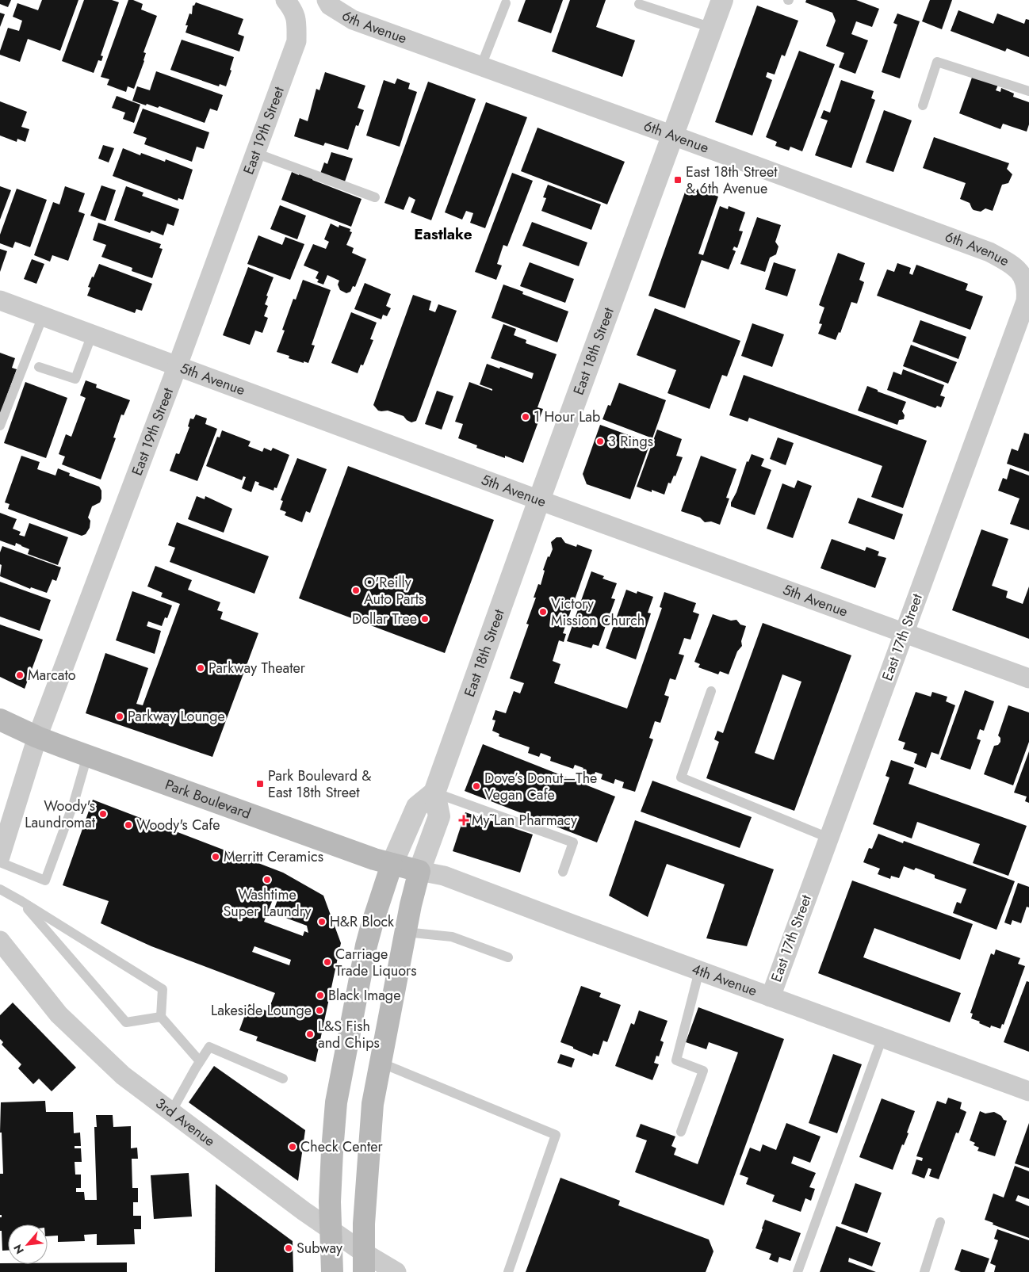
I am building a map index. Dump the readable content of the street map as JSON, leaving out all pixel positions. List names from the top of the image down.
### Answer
{
  "streets": {
    "main road": ["Park Boulevard"],
    "street": [
      "6th Avenue",
      "East 19th Street",
      "East 18th Street",
      "5th Avenue",
      "East 17th Street",
      "4th Avenue",
      "3rd Avenue"
    ]
  },
  "crossings": [
    ["6th Avenue", "East 18th Street"],
    ["6th Avenue", "East 17th Street"],
    ["East 19th Street", "5th Avenue"],
    ["East 19th Street", "Park Boulevard"],
    ["East 18th Street", "5th Avenue"],
    ["5th Avenue", "East 17th Street"],
    ["East 17th Street", "4th Avenue"],
    ["Park Boulevard", "4th Avenue"]
  ],
  "districts": ["Eastlake"],
  "places": {
    "transit": ["East 18th Street & 6th Avenue", "Park Boulevard & East 18th Street"],
    "other": [
      "1 Hour Lab",
      "3 Rings",
      "O'Reilly Auto Parts",
      "Victory Mission Church",
      "Dollar Tree",
      "Parkway Theater",
      "Marcato",
      "Parkway Lounge",
      "Dove’s Donut—The Vegan Cafe",
      "Woody's Laundromat",
      "Woody's Cafe",
      "Merritt Ceramics",
      "Washtime Super Laundry",
      "H&R Block",
      "Carriage Trade Liquors",
      "Black Image",
      "Lakeside Lounge",
      "L&S Fish and Chips",
      "Check Center",
      "Subway"
    ],
    "health": ["Mỹ Lan Pharmacy"]
  },
  "north": "bottom left"
}
